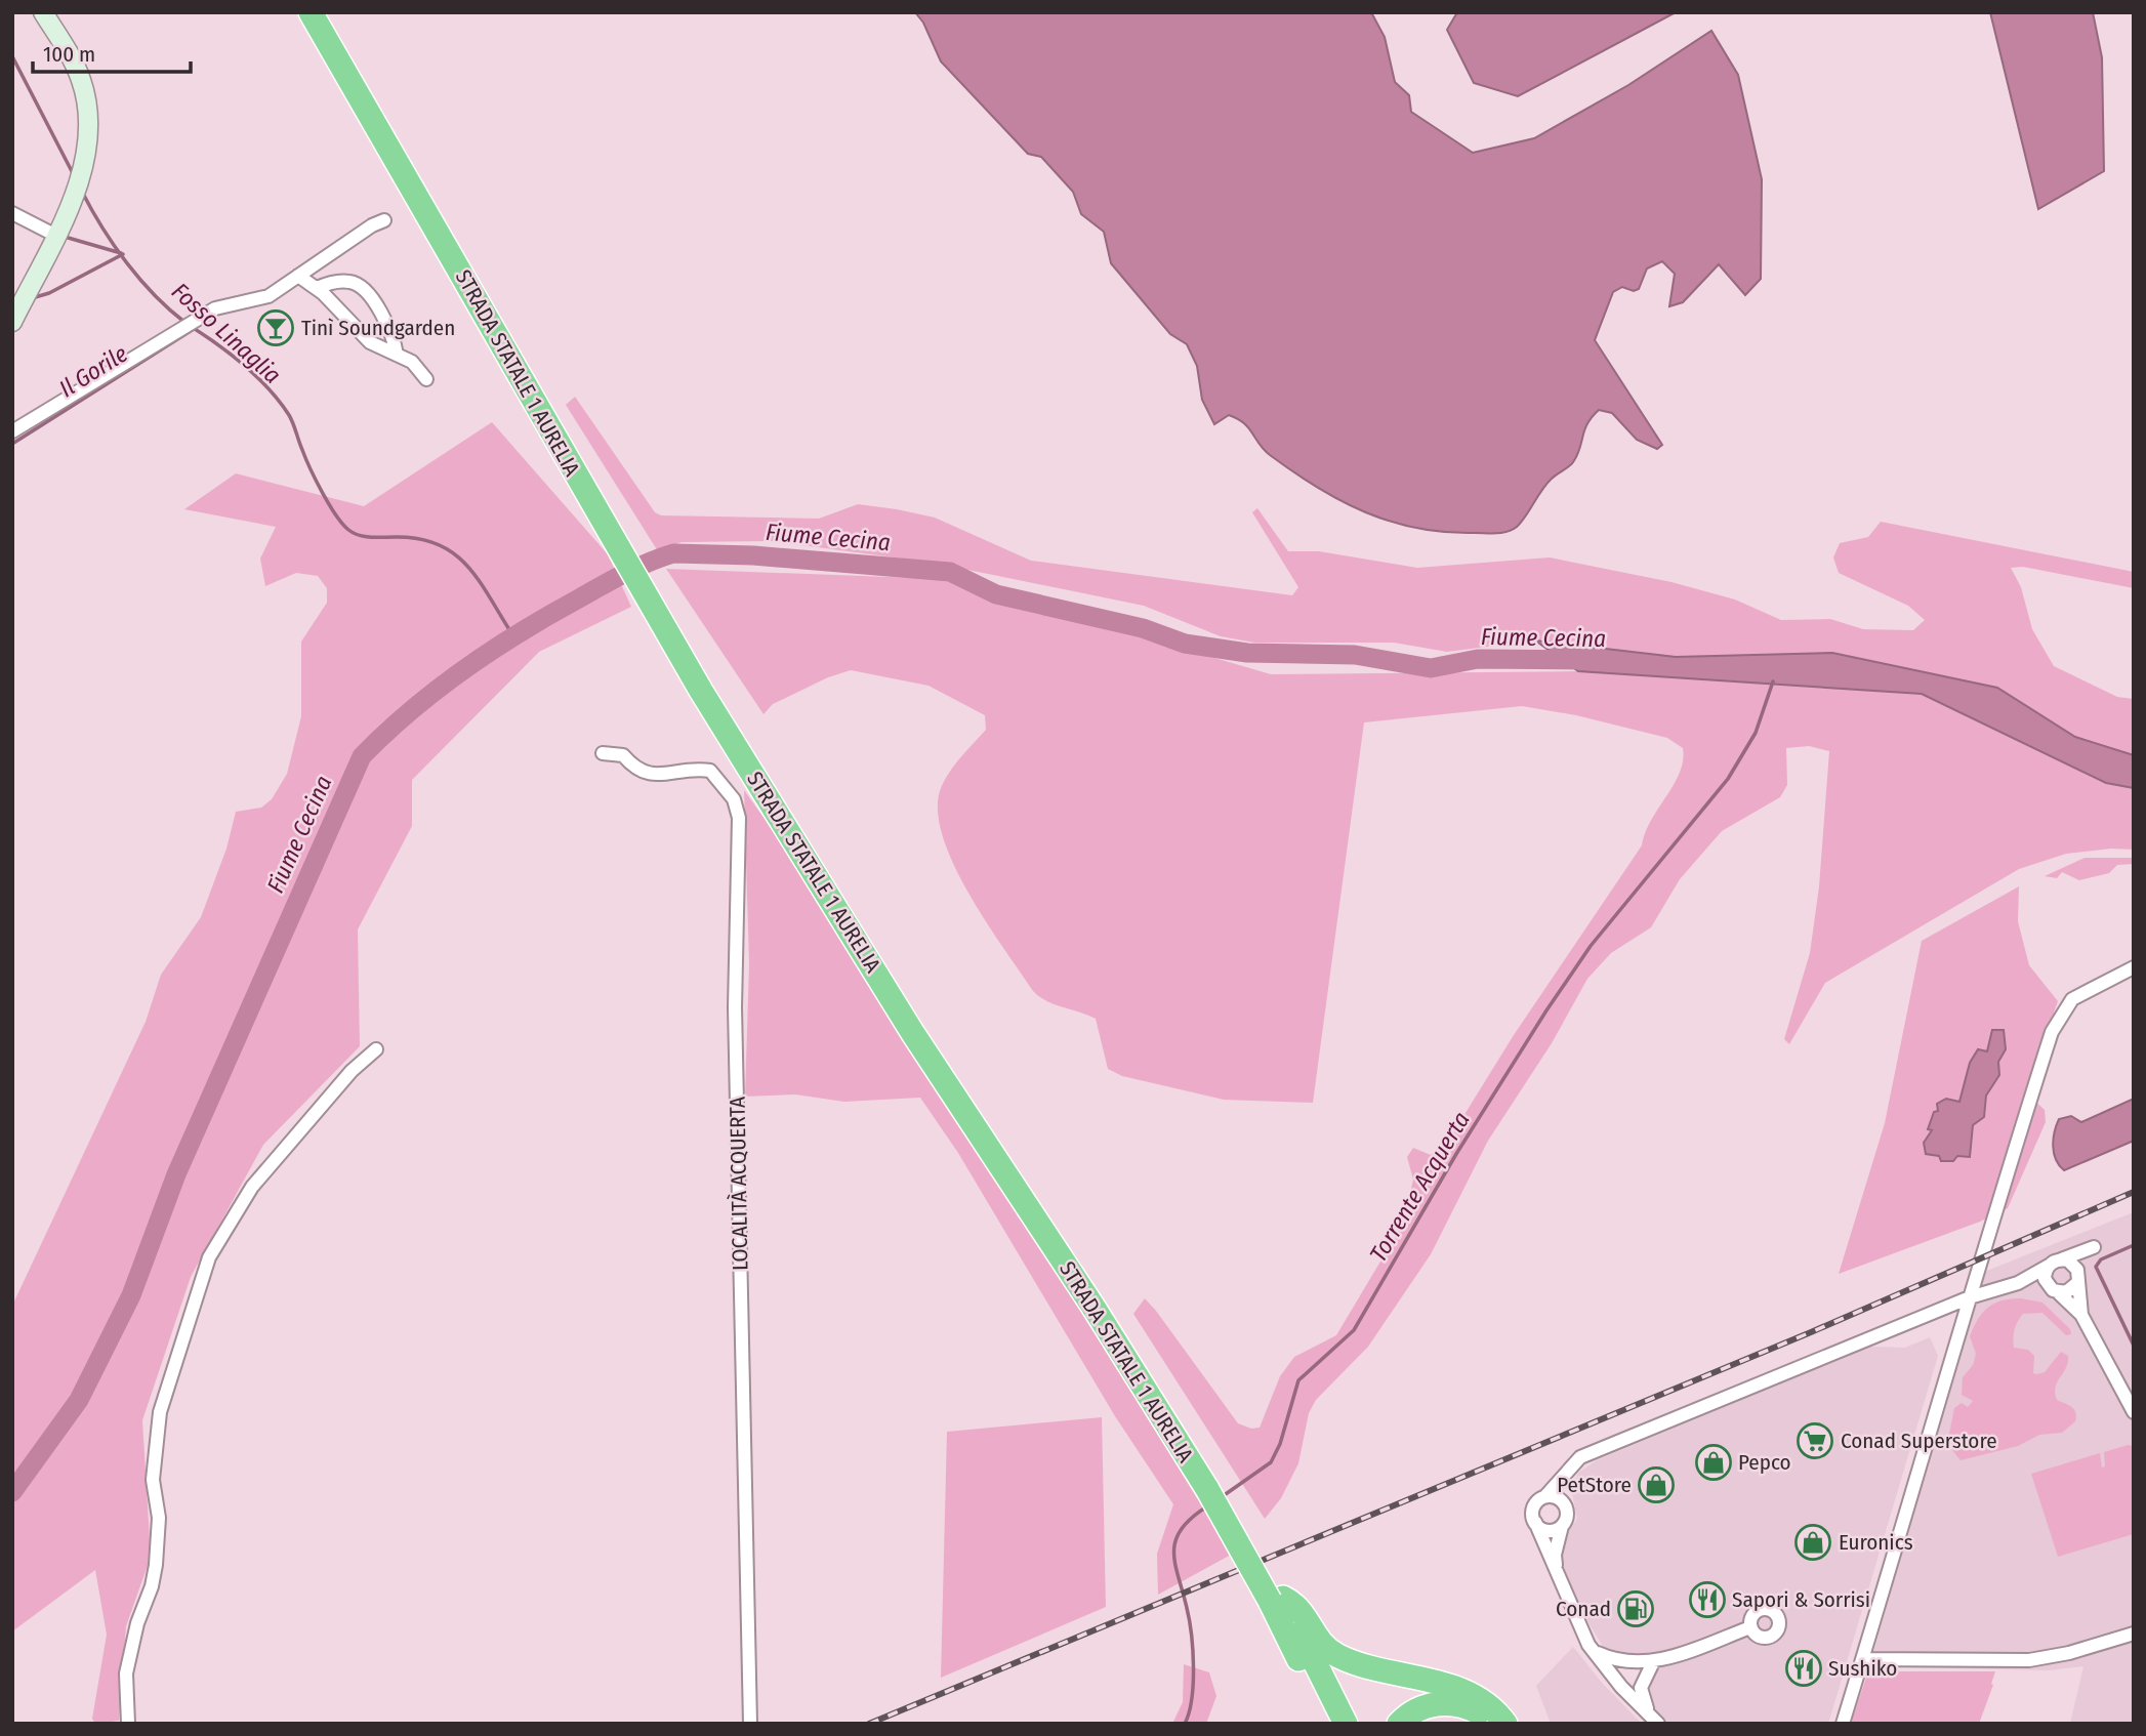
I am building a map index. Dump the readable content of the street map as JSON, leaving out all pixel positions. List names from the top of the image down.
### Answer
{
  "streets": {
    "highway": ["STRADA STATALE 1 AURELIA"],
    "street": ["LOCALITÀ ACQUERTA"]
  },
  "water": [
    "Fosso Linaglia",
    "Il Gorile",
    "Fiume Cecina",
    "Torrente Acquerta"
  ],
  "places": {
    "bar": ["Tinì Soundgarden"],
    "supermarket": ["Conad Superstore"],
    "shop": ["Pepco", "PetStore", "Euronics"],
    "restaurant": ["Sapori & Sorrisi", "Sushiko"],
    "fuel station": ["Conad"]
  },
  "scale_bar": "100 m"
}
